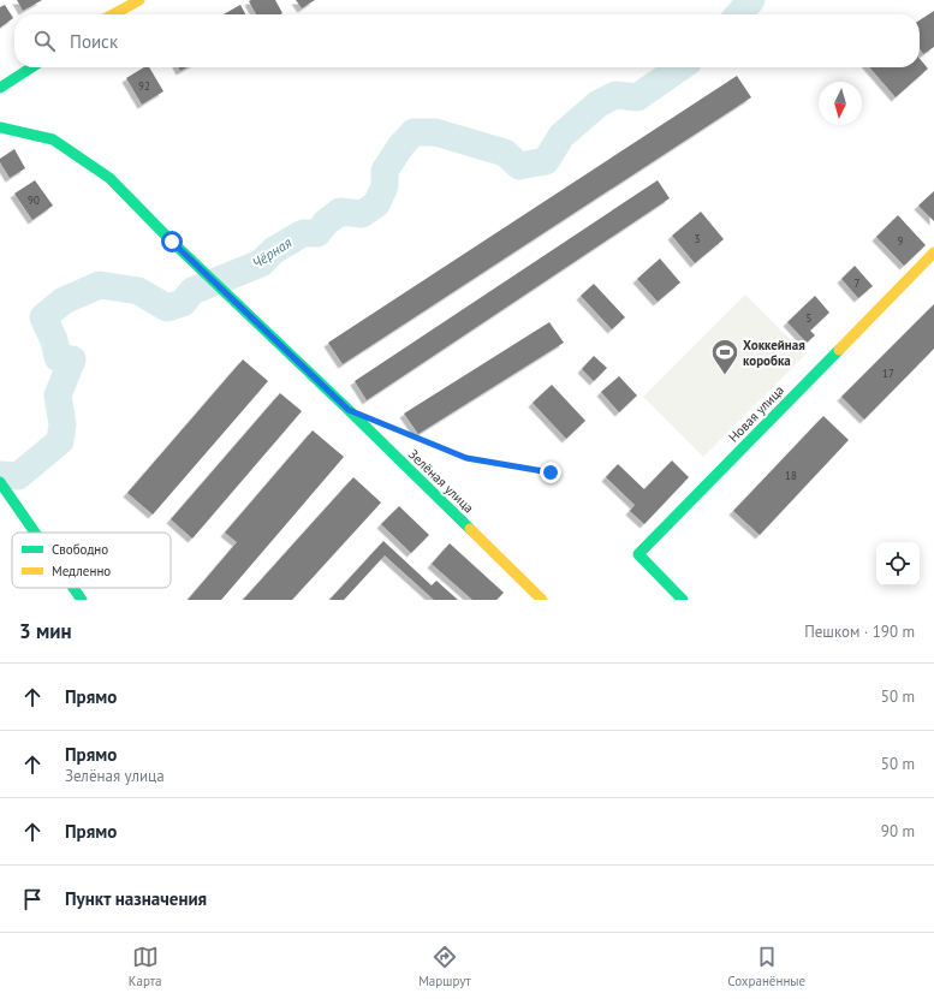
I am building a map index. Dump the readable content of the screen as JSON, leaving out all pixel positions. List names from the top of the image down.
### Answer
{
  "streets": {
    "street": ["Новая улица", "Зелёная улица"]
  },
  "water": ["Чёрная"],
  "places": {
    "sports": ["Хоккейная коробка"]
  },
  "house_numbers": [
    "92",
    "90",
    "3",
    "9",
    "7",
    "5",
    "17",
    "18"
  ],
  "legend": ["Свободно", "Медленно"],
  "north": "bottom",
  "page": {
    "search": "Поиск",
    "heading": ["3 мин", "Пешком · 190 m"],
    "list": [
      ["Прямо", "50 m"],
      ["Прямо", "Зелёная улица", "50 m"],
      ["Прямо", "90 m"],
      "Пункт назначения"
    ],
    "nav": ["Карта", "Маршрут", "Сохранённые"]
  }
}
